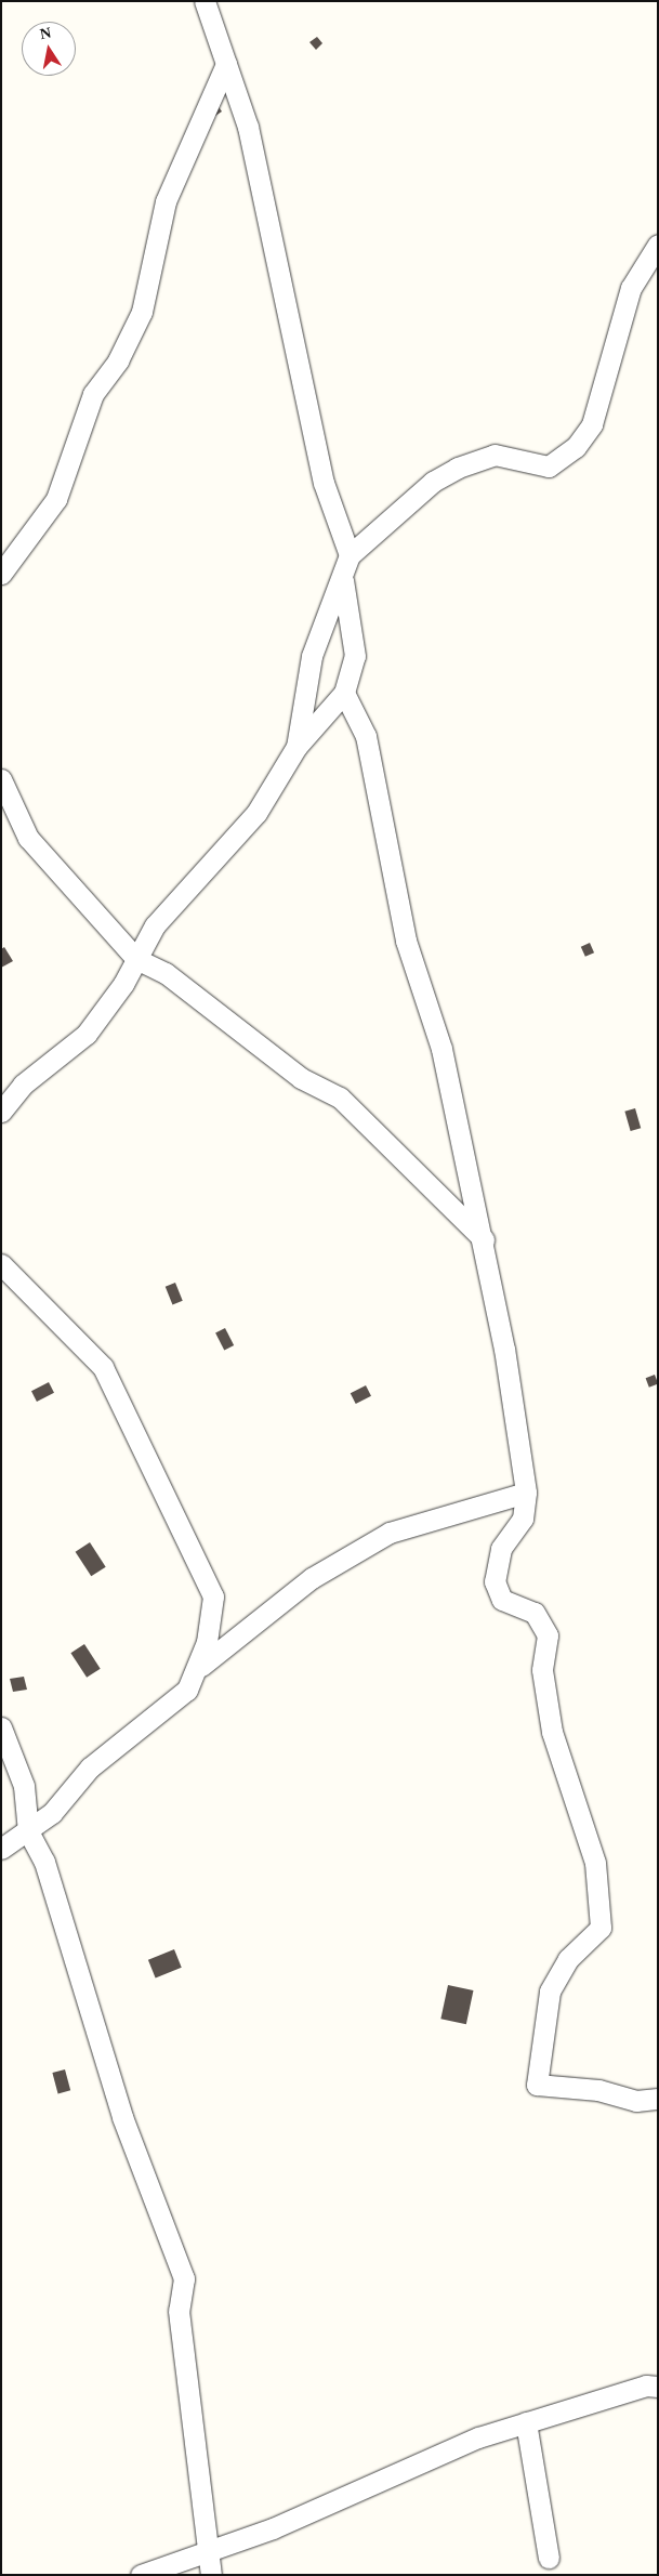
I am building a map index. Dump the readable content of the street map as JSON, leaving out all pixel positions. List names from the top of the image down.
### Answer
{
  "north": "top"
}
